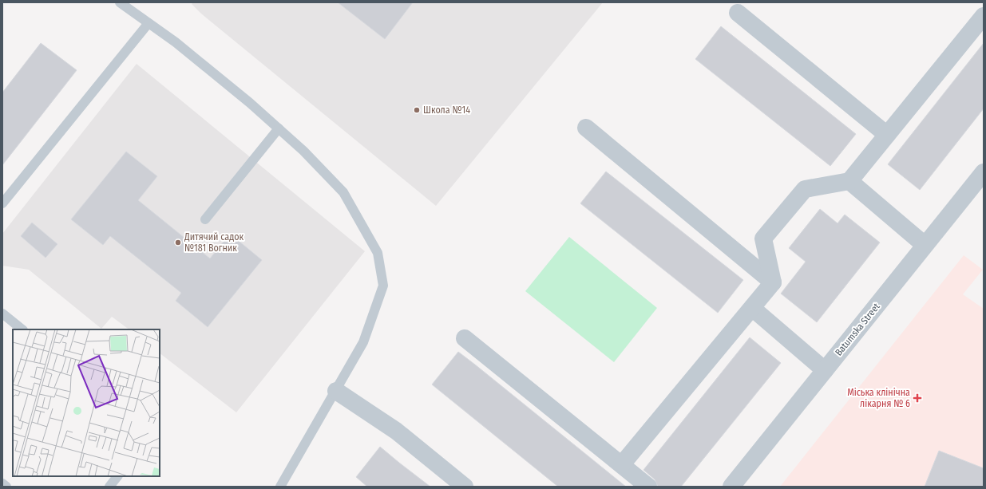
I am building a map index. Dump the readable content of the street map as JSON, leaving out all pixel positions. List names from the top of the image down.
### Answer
{
  "streets": {
    "street": ["Batumska Street"]
  },
  "places": {
    "other": ["Школа №14", "Дитячий садок №181 Вогник"],
    "health": ["Міська клінічна лікарня № 6"]
  }
}
